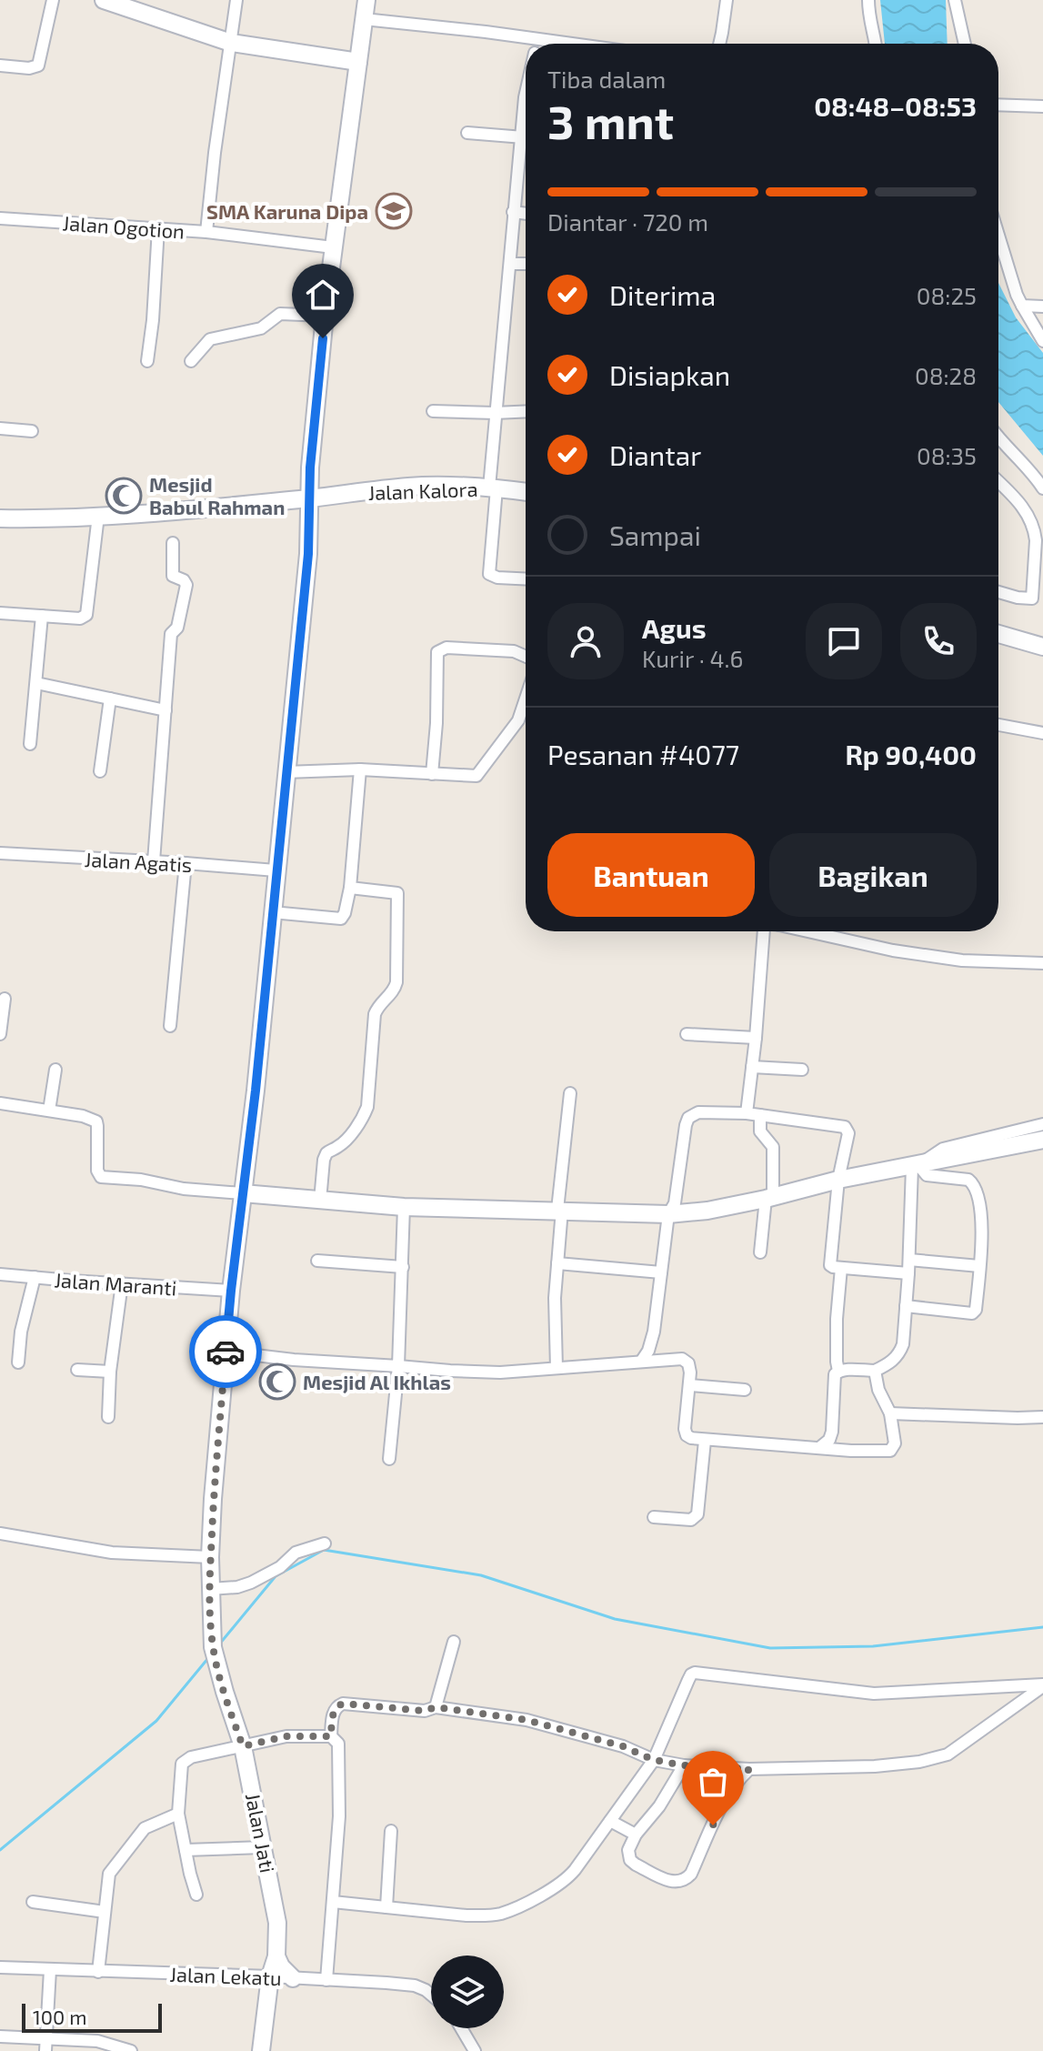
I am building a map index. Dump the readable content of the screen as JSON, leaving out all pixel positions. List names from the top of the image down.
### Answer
{
  "streets": {
    "street": [
      "Jalan Ogotion",
      "Jalan Kalora",
      "Jalan Agatis",
      "Jalan Maranti",
      "Jalan Jati",
      "Jalan Lekatu"
    ]
  },
  "crossings": [
    ["Jalan Jati", "Jalan Lekatu"]
  ],
  "places": {
    "school or university": ["SMA Karuna Dipa"],
    "mosque": ["Mesjid Babul Rahman", "Mesjid Al Ikhlas"]
  },
  "scale_bar": "100 m",
  "page": {
    "heading": ["3 mnt", "Tiba dalam", "08:48–08:53"],
    "panel": [
      "Agus",
      "Kurir · 4.6",
      "Pesanan #4077",
      "Rp 90,400"
    ],
    "bar": "Diantar · 720 m",
    "list": [
      ["Diterima", "08:25"],
      ["Disiapkan", "08:28"],
      ["Diantar", "08:35"],
      "Sampai"
    ],
    "buttons": ["Bantuan", "Bagikan"],
    "scale": "100 m"
  }
}
